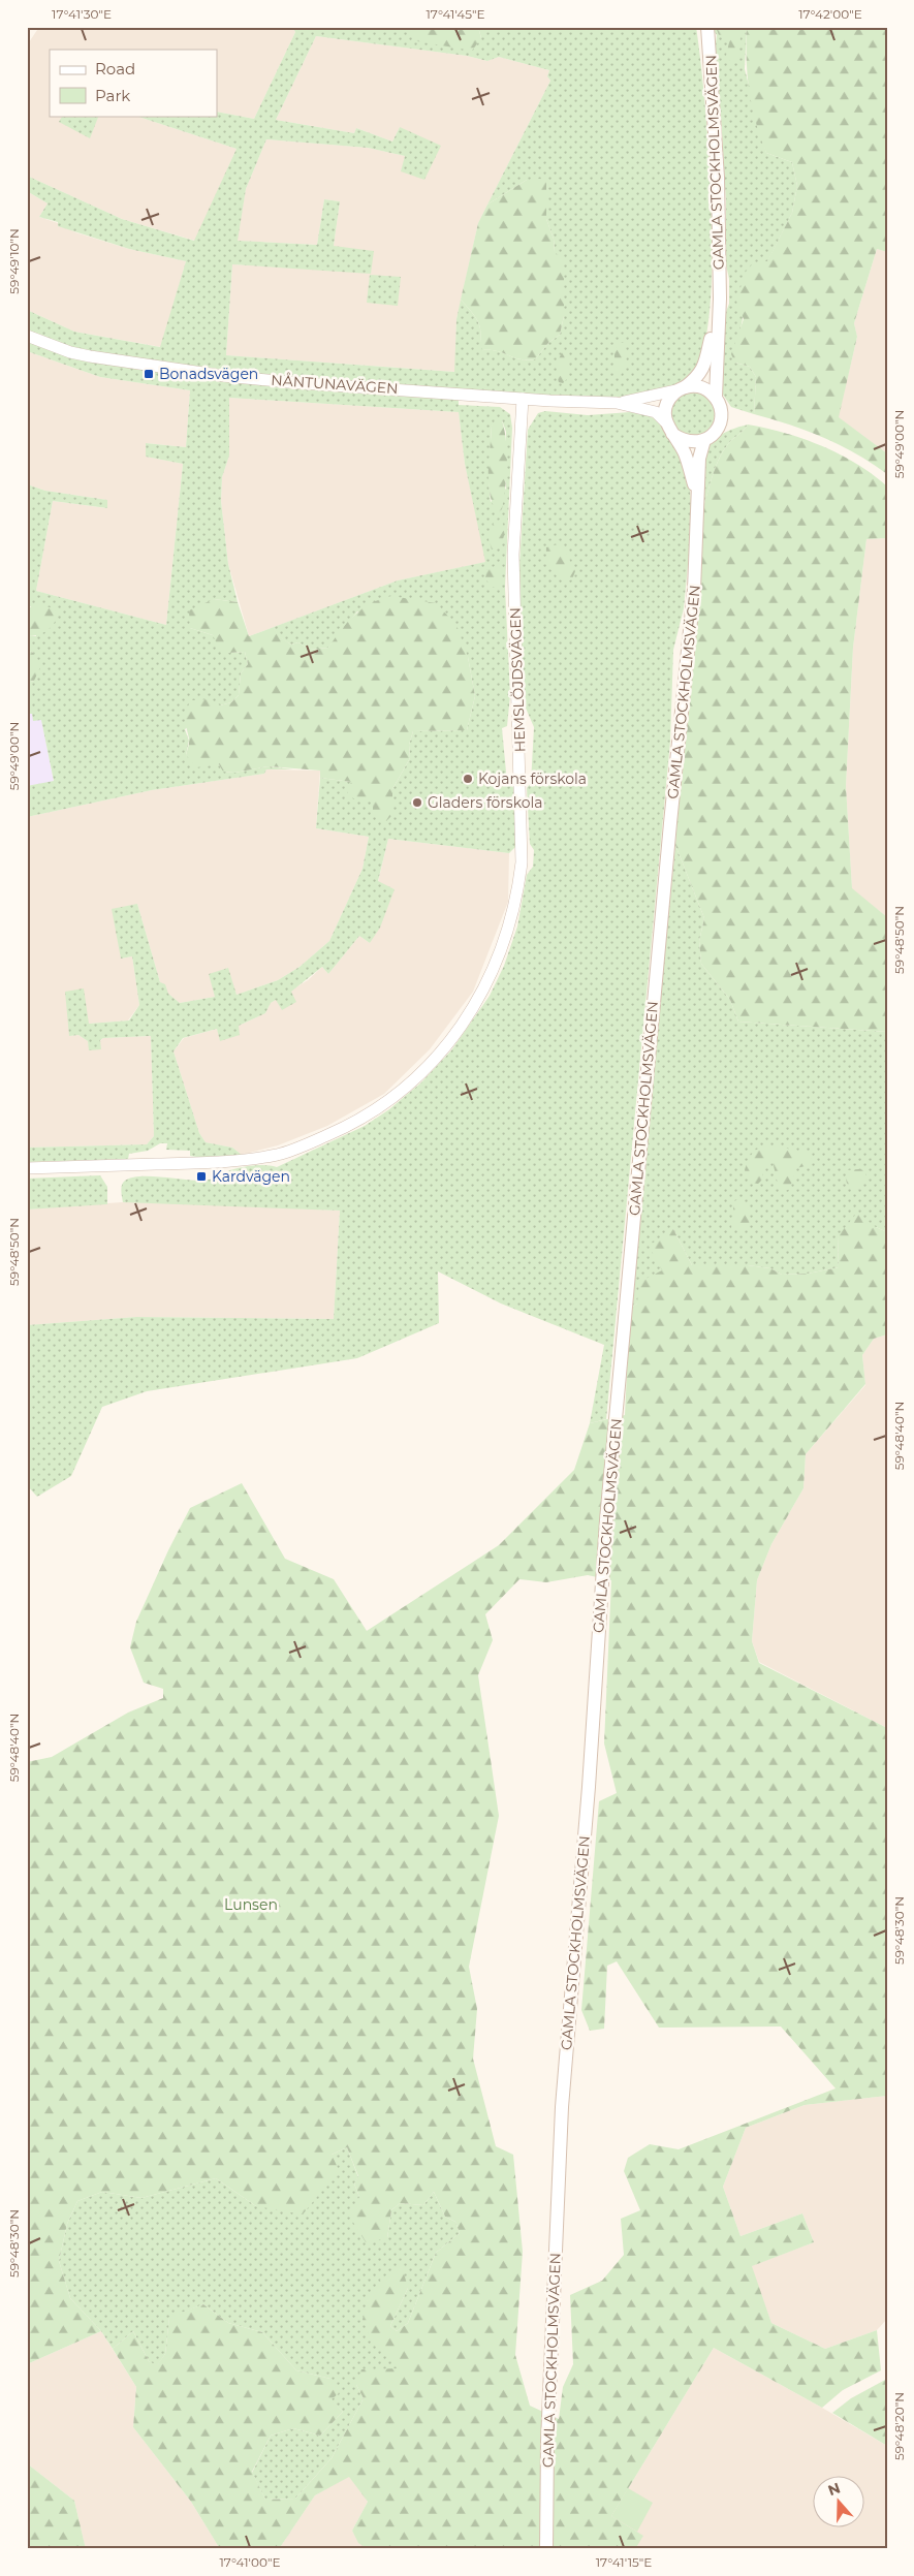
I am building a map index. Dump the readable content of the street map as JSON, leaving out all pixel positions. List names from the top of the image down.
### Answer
{
  "streets": {
    "main road": ["GAMLA STOCKHOLMSVÄGEN"],
    "street": ["NÅNTUNAVÄGEN", "HEMSLÖJDSVÄGEN"]
  },
  "crossings": [
    ["GAMLA STOCKHOLMSVÄGEN", "NÅNTUNAVÄGEN"],
    ["NÅNTUNAVÄGEN", "HEMSLÖJDSVÄGEN"]
  ],
  "parks": ["Lunsen"],
  "places": {
    "transit": ["Bonadsvägen", "Kardvägen"],
    "other": ["Kojans förskola", "Gladers förskola"]
  },
  "legend": ["Road", "Park"],
  "north": "top",
  "coordinates": [
    "17°41'30\"E",
    "17°41'45\"E",
    "17°42'00\"E",
    "59°49'10\"N",
    "59°49'00\"N",
    "59°48'50\"N",
    "59°48'40\"N",
    "59°48'30\"N",
    "59°48'20\"N",
    "17°41'00\"E",
    "17°41'15\"E"
  ]
}
